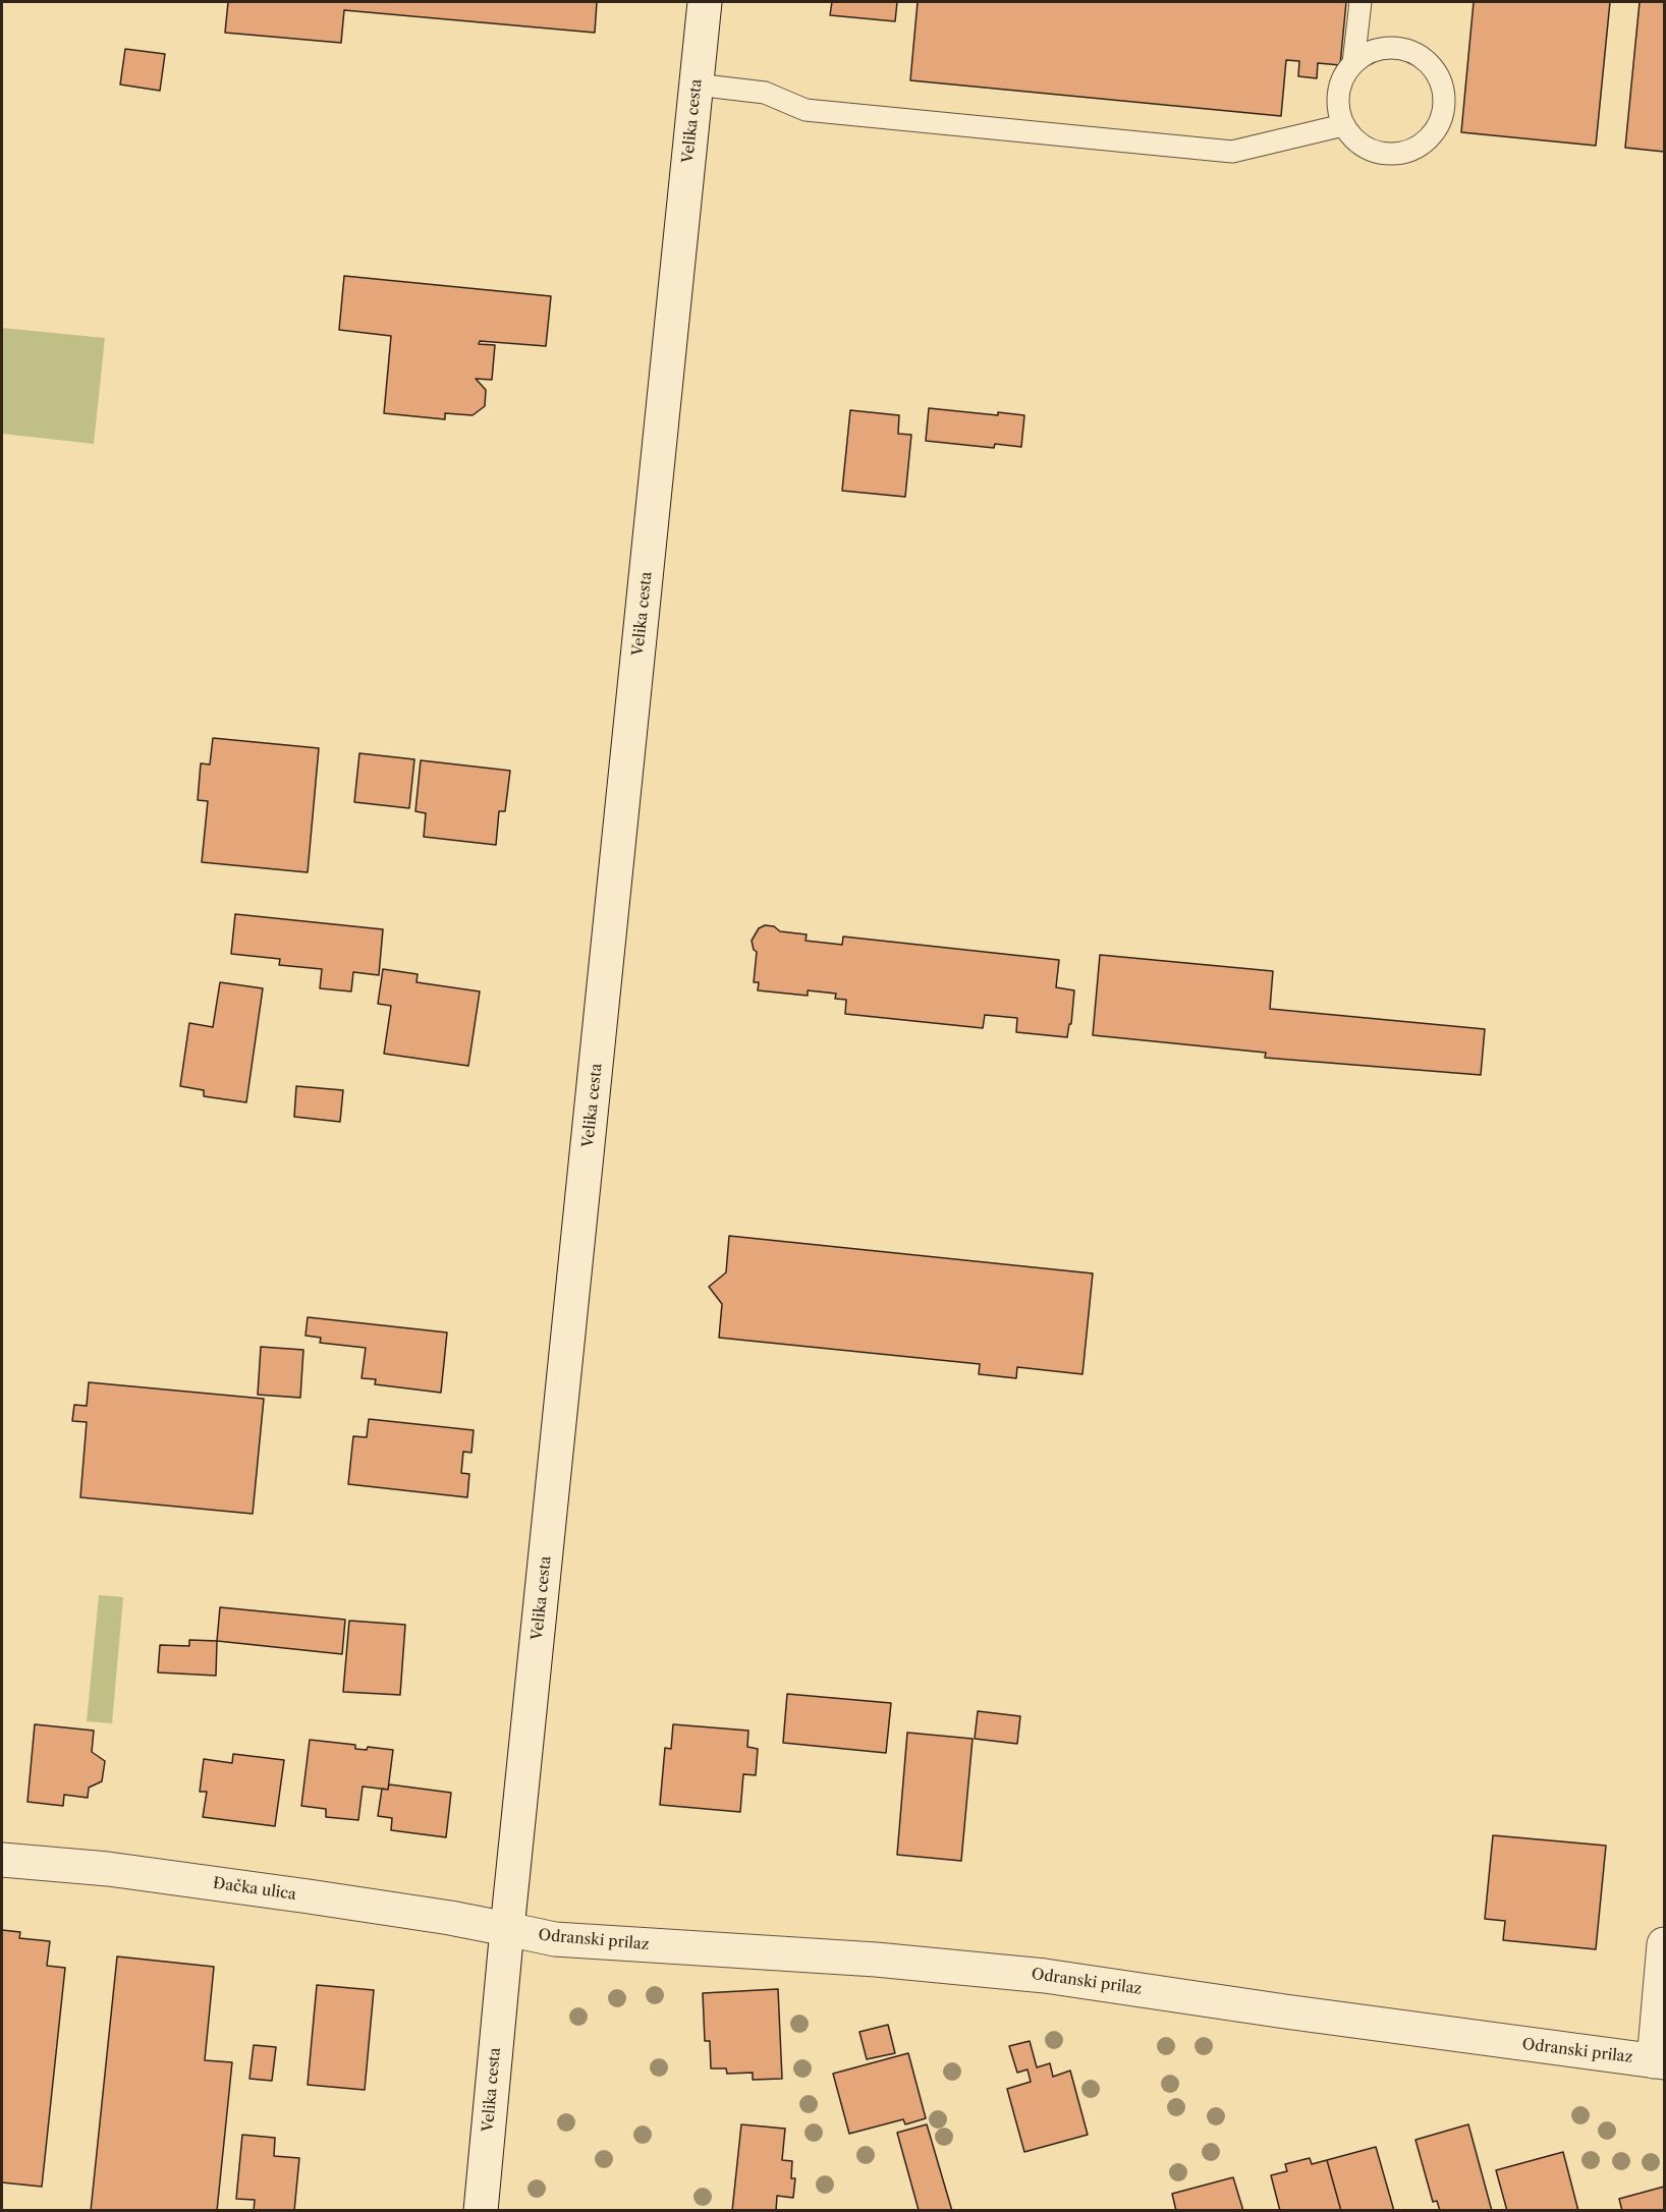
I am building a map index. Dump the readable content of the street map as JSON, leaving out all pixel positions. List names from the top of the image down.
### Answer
{
  "streets": {
    "main road": ["Velika cesta", "Đačka ulica", "Odranski prilaz"]
  },
  "crossings": [
    ["Velika cesta", "Đačka ulica"],
    ["Velika cesta", "Odranski prilaz"],
    ["Đačka ulica", "Odranski prilaz"]
  ]
}
